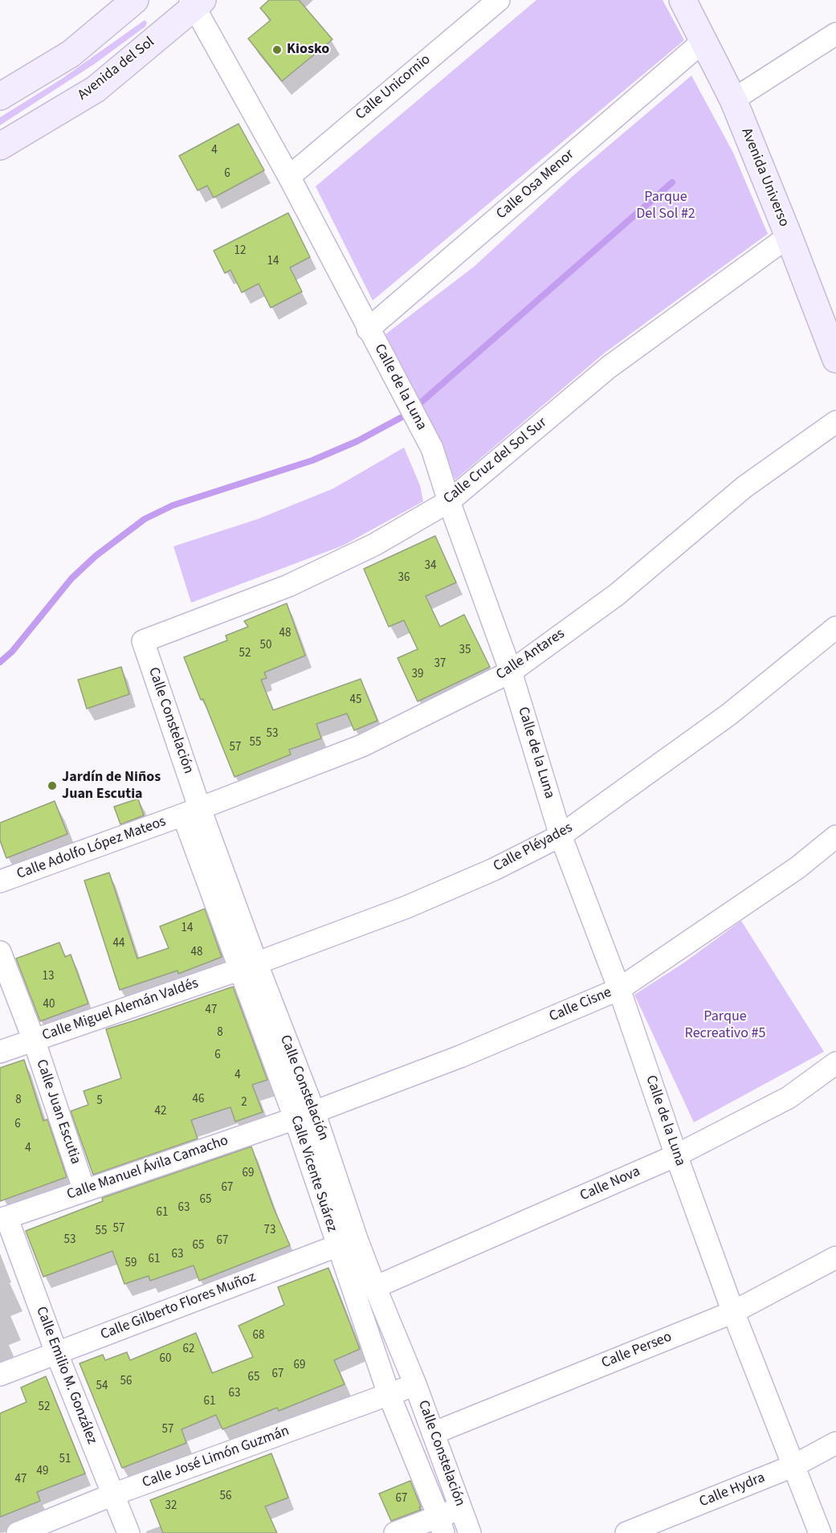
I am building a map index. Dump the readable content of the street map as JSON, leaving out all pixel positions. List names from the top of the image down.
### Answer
{
  "streets": {
    "street": [
      "Avenida del Sol",
      "Calle Unicornio",
      "Avenida Universo",
      "Calle Osa Menor",
      "Calle de la Luna",
      "Calle Cruz del Sol Sur",
      "Calle Antares",
      "Calle Constelación",
      "Calle Pléyades",
      "Calle Adolfo López Mateos",
      "Calle Cisne",
      "Calle Miguel Alemán Valdés",
      "Calle Juan Escutia",
      "Calle Manuel Ávila Camacho",
      "Calle Vicente Suárez",
      "Calle Nova",
      "Calle Gilberto Flores Muñoz",
      "Calle Perseo",
      "Calle Emilio M. González",
      "Calle José Limón Guzmán",
      "Calle Hydra"
    ]
  },
  "crossings": [
    ["Avenida del Sol", "Calle de la Luna"],
    ["Calle Unicornio", "Calle de la Luna"],
    ["Avenida Universo", "Calle Osa Menor"],
    ["Avenida Universo", "Calle Cruz del Sol Sur"],
    ["Calle Osa Menor", "Calle de la Luna"],
    ["Calle de la Luna", "Calle Cruz del Sol Sur"],
    ["Calle de la Luna", "Calle Antares"],
    ["Calle de la Luna", "Calle Pléyades"],
    ["Calle de la Luna", "Calle Cisne"],
    ["Calle de la Luna", "Calle Nova"],
    ["Calle de la Luna", "Calle Perseo"],
    ["Calle de la Luna", "Calle Hydra"],
    ["Calle Cruz del Sol Sur", "Calle Constelación"],
    ["Calle Antares", "Calle Constelación"],
    ["Calle Antares", "Calle Adolfo López Mateos"],
    ["Calle Constelación", "Calle Pléyades"],
    ["Calle Constelación", "Calle Adolfo López Mateos"],
    ["Calle Constelación", "Calle Cisne"],
    ["Calle Constelación", "Calle Miguel Alemán Valdés"],
    ["Calle Constelación", "Calle Manuel Ávila Camacho"],
    ["Calle Constelación", "Calle Vicente Suárez"],
    ["Calle Constelación", "Calle Nova"],
    ["Calle Constelación", "Calle Gilberto Flores Muñoz"],
    ["Calle Constelación", "Calle Perseo"],
    ["Calle Constelación", "Calle José Limón Guzmán"],
    ["Calle Pléyades", "Calle Miguel Alemán Valdés"],
    ["Calle Cisne", "Calle Manuel Ávila Camacho"],
    ["Calle Miguel Alemán Valdés", "Calle Juan Escutia"],
    ["Calle Juan Escutia", "Calle Manuel Ávila Camacho"],
    ["Calle Manuel Ávila Camacho", "Calle Emilio M. González"],
    ["Calle Vicente Suárez", "Calle Gilberto Flores Muñoz"],
    ["Calle Vicente Suárez", "Calle José Limón Guzmán"],
    ["Calle Gilberto Flores Muñoz", "Calle Emilio M. González"],
    ["Calle Emilio M. González", "Calle José Limón Guzmán"]
  ],
  "parks": ["Parque Del Sol #2", "Parque Recreativo #5"],
  "places": ["Kiosko", "Jardín de Niños Juan Escutia"],
  "house_numbers": [
    "4",
    "6",
    "12",
    "14",
    "34",
    "36",
    "48",
    "50",
    "35",
    "52",
    "37",
    "39",
    "45",
    "53",
    "55",
    "57",
    "14",
    "44",
    "48",
    "13",
    "40",
    "47",
    "8",
    "6",
    "4",
    "46",
    "8",
    "5",
    "2",
    "42",
    "6",
    "4",
    "69",
    "67",
    "65",
    "63",
    "61",
    "57",
    "73",
    "55",
    "53",
    "67",
    "65",
    "63",
    "61",
    "59",
    "68",
    "62",
    "60",
    "69",
    "67",
    "65",
    "56",
    "54",
    "63",
    "61",
    "52",
    "57",
    "51",
    "49",
    "47",
    "56",
    "67",
    "32"
  ]
}
